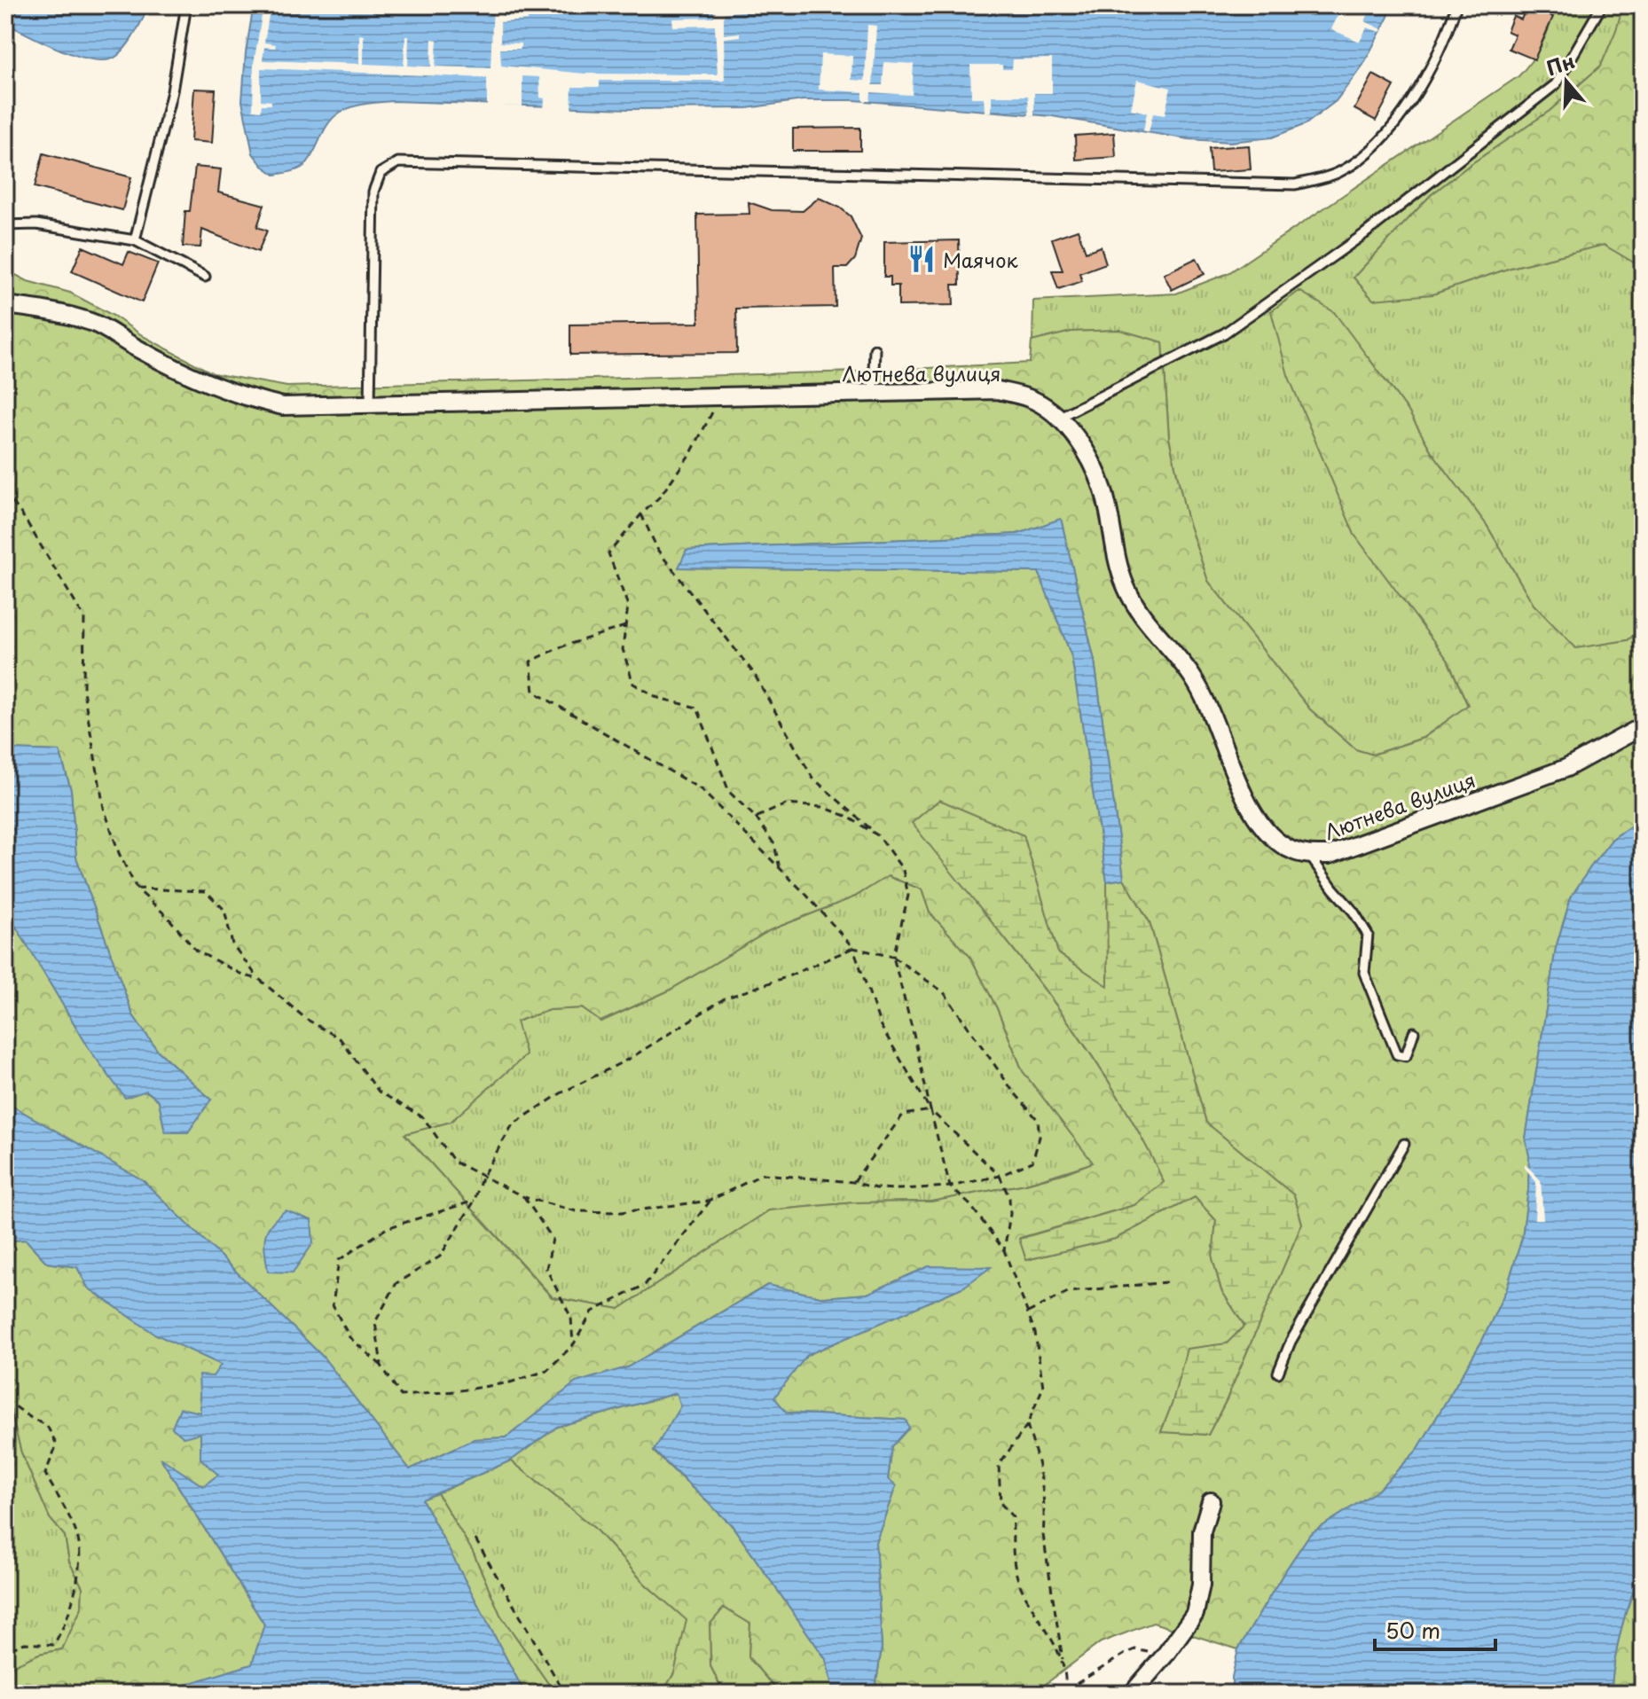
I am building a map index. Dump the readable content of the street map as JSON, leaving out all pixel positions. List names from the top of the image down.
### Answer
{
  "streets": {
    "street": ["Лютнева вулиця"]
  },
  "places": {
    "restaurant": ["Маячок"]
  },
  "scale_bar": "50 m",
  "north": "top"
}
